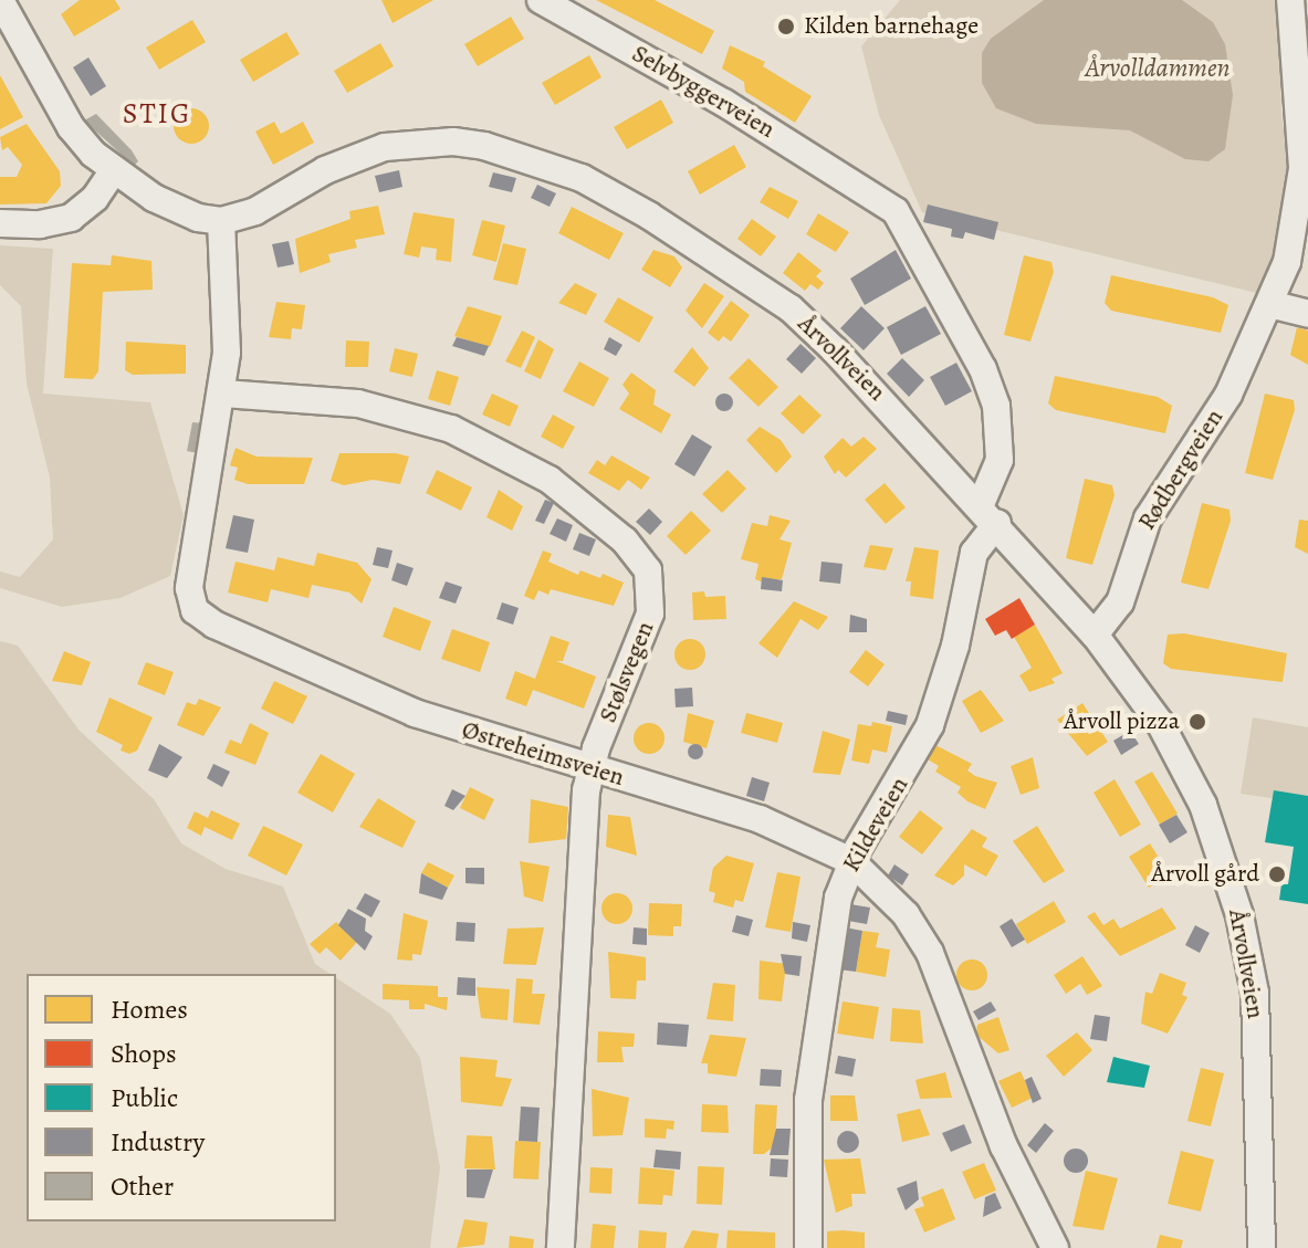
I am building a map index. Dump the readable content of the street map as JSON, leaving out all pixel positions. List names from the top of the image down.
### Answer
{
  "streets": {
    "street": [
      "Selvbyggerveien",
      "Årvollveien",
      "Rødbergveien",
      "Stølsvegen",
      "Østreheimsveien",
      "Kildeveien"
    ]
  },
  "crossings": [
    ["Selvbyggerveien", "Kildeveien"],
    ["Årvollveien", "Rødbergveien"],
    ["Årvollveien", "Østreheimsveien"],
    ["Årvollveien", "Kildeveien"],
    ["Stølsvegen", "Østreheimsveien"],
    ["Østreheimsveien", "Kildeveien"]
  ],
  "districts": ["STIG"],
  "water": ["Årvolldammen"],
  "places": ["Kilden barnehage", "Årvoll pizza", "Årvoll gård"],
  "legend": [
    "Homes",
    "Shops",
    "Public",
    "Industry",
    "Other"
  ]
}
